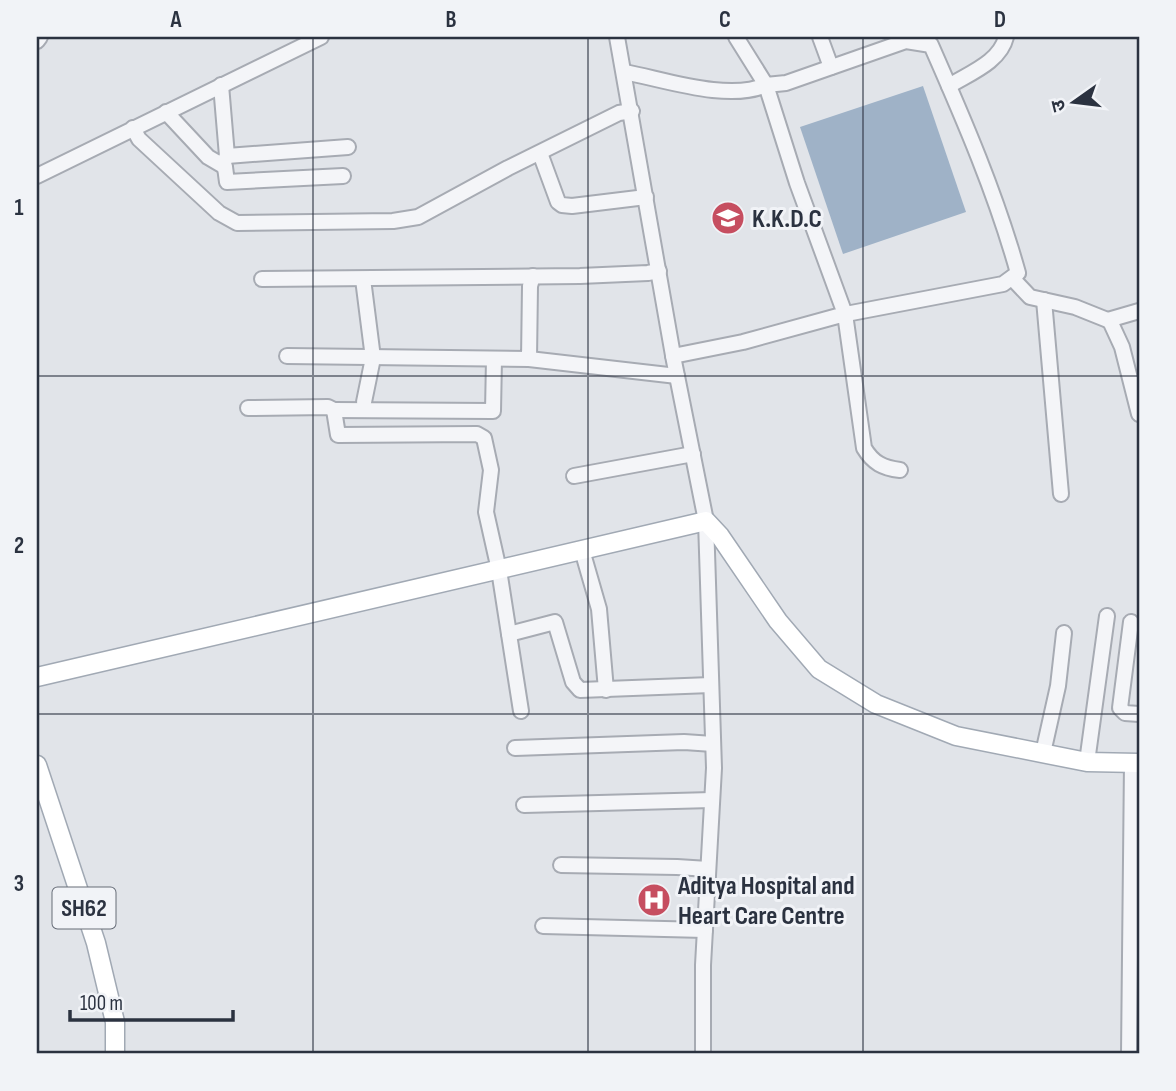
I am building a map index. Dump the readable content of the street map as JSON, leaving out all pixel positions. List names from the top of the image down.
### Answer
{
  "streets": {
    "main road": ["SH62"]
  },
  "places": {
    "school or university": ["K.K.D.C"],
    "hospital": ["Aditya Hospital and Heart Care Centre"]
  },
  "scale_bar": "100 m",
  "north": "left",
  "grid": {
    "columns": [
      "A",
      "B",
      "C",
      "D"
    ],
    "rows": ["1", "2", "3"]
  }
}
